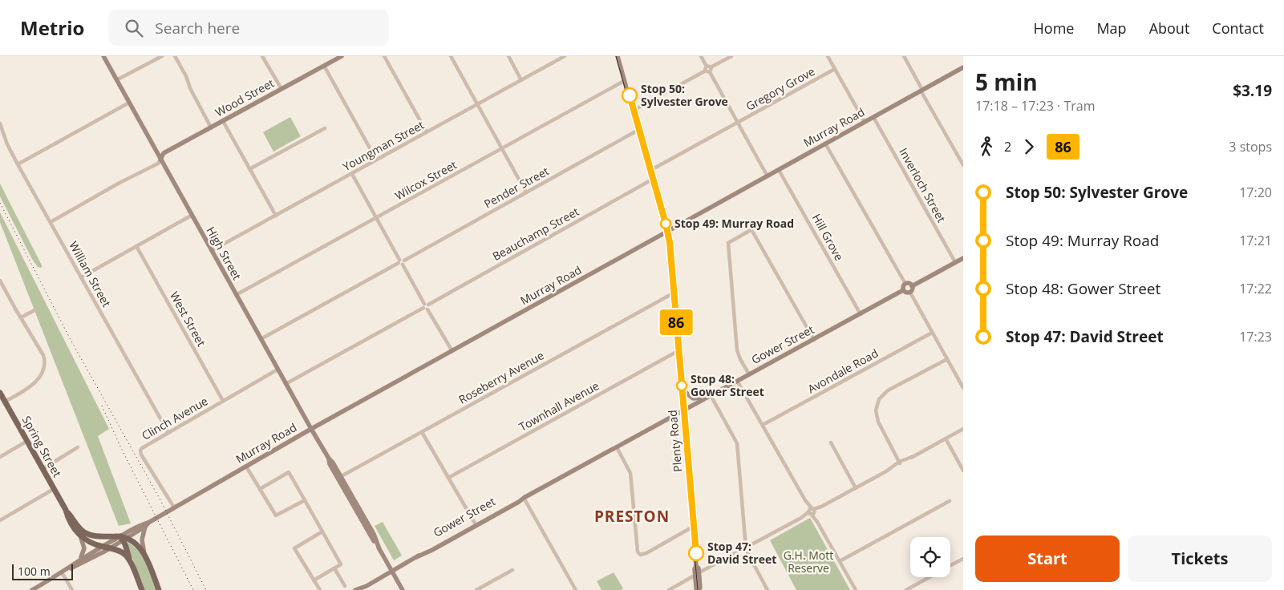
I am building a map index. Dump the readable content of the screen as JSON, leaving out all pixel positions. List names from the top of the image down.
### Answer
{
  "streets": {
    "main road": [
      "Wood Street",
      "Murray Road",
      "High Street",
      "Gower Street",
      "Plenty Road",
      "Spring Street"
    ],
    "street": [
      "Gregory Grove",
      "Youngman Street",
      "Wilcox Street",
      "Inverloch Street",
      "Pender Street",
      "Beauchamp Street",
      "Hill Grove",
      "William Street",
      "West Street",
      "Avondale Road",
      "Roseberry Avenue",
      "Townhall Avenue",
      "Clinch Avenue"
    ]
  },
  "crossings": [
    ["Gregory Grove", "Plenty Road"],
    ["Wood Street", "High Street"],
    ["Murray Road", "Inverloch Street"],
    ["Murray Road", "Hill Grove"],
    ["Murray Road", "High Street"],
    ["Murray Road", "Clinch Avenue"],
    ["Murray Road", "Plenty Road"],
    ["Murray Road", "Spring Street"],
    ["Youngman Street", "High Street"],
    ["Wilcox Street", "High Street"],
    ["Wilcox Street", "Plenty Road"],
    ["Pender Street", "High Street"],
    ["Pender Street", "Plenty Road"],
    ["Beauchamp Street", "High Street"],
    ["Beauchamp Street", "Plenty Road"],
    ["Hill Grove", "Gower Street"],
    ["High Street", "Gower Street"],
    ["High Street", "Roseberry Avenue"],
    ["High Street", "Clinch Avenue"],
    ["William Street", "Clinch Avenue"],
    ["West Street", "Clinch Avenue"],
    ["Gower Street", "Plenty Road"],
    ["Roseberry Avenue", "Plenty Road"],
    ["Townhall Avenue", "Plenty Road"]
  ],
  "districts": ["PRESTON"],
  "parks": ["G.H. Mott Reserve"],
  "places": [
    "Stop 50: Sylvester Grove",
    "Stop 49: Murray Road",
    "Stop 48: Gower Street",
    "Stop 47: David Street"
  ],
  "lines": ["tram line 86"],
  "scale_bar": "100 m",
  "page": {
    "header": "Metrio",
    "search": "Search here",
    "nav": [
      "Home",
      "Map",
      "About",
      "Contact"
    ],
    "on_map": "86",
    "heading": ["5 min", "17:18 – 17:23 · Tram", "$3.19"],
    "legs": ["2", "86", "3 stops"],
    "list": [
      {
        "name": "Stop 50: Sylvester Grove",
        "value": "17:20"
      },
      {
        "name": "Stop 49: Murray Road",
        "value": "17:21"
      },
      {
        "name": "Stop 48: Gower Street",
        "value": "17:22"
      },
      {
        "name": "Stop 47: David Street",
        "value": "17:23"
      }
    ],
    "buttons": ["Start", "Tickets"],
    "scale": "100 m"
  }
}
